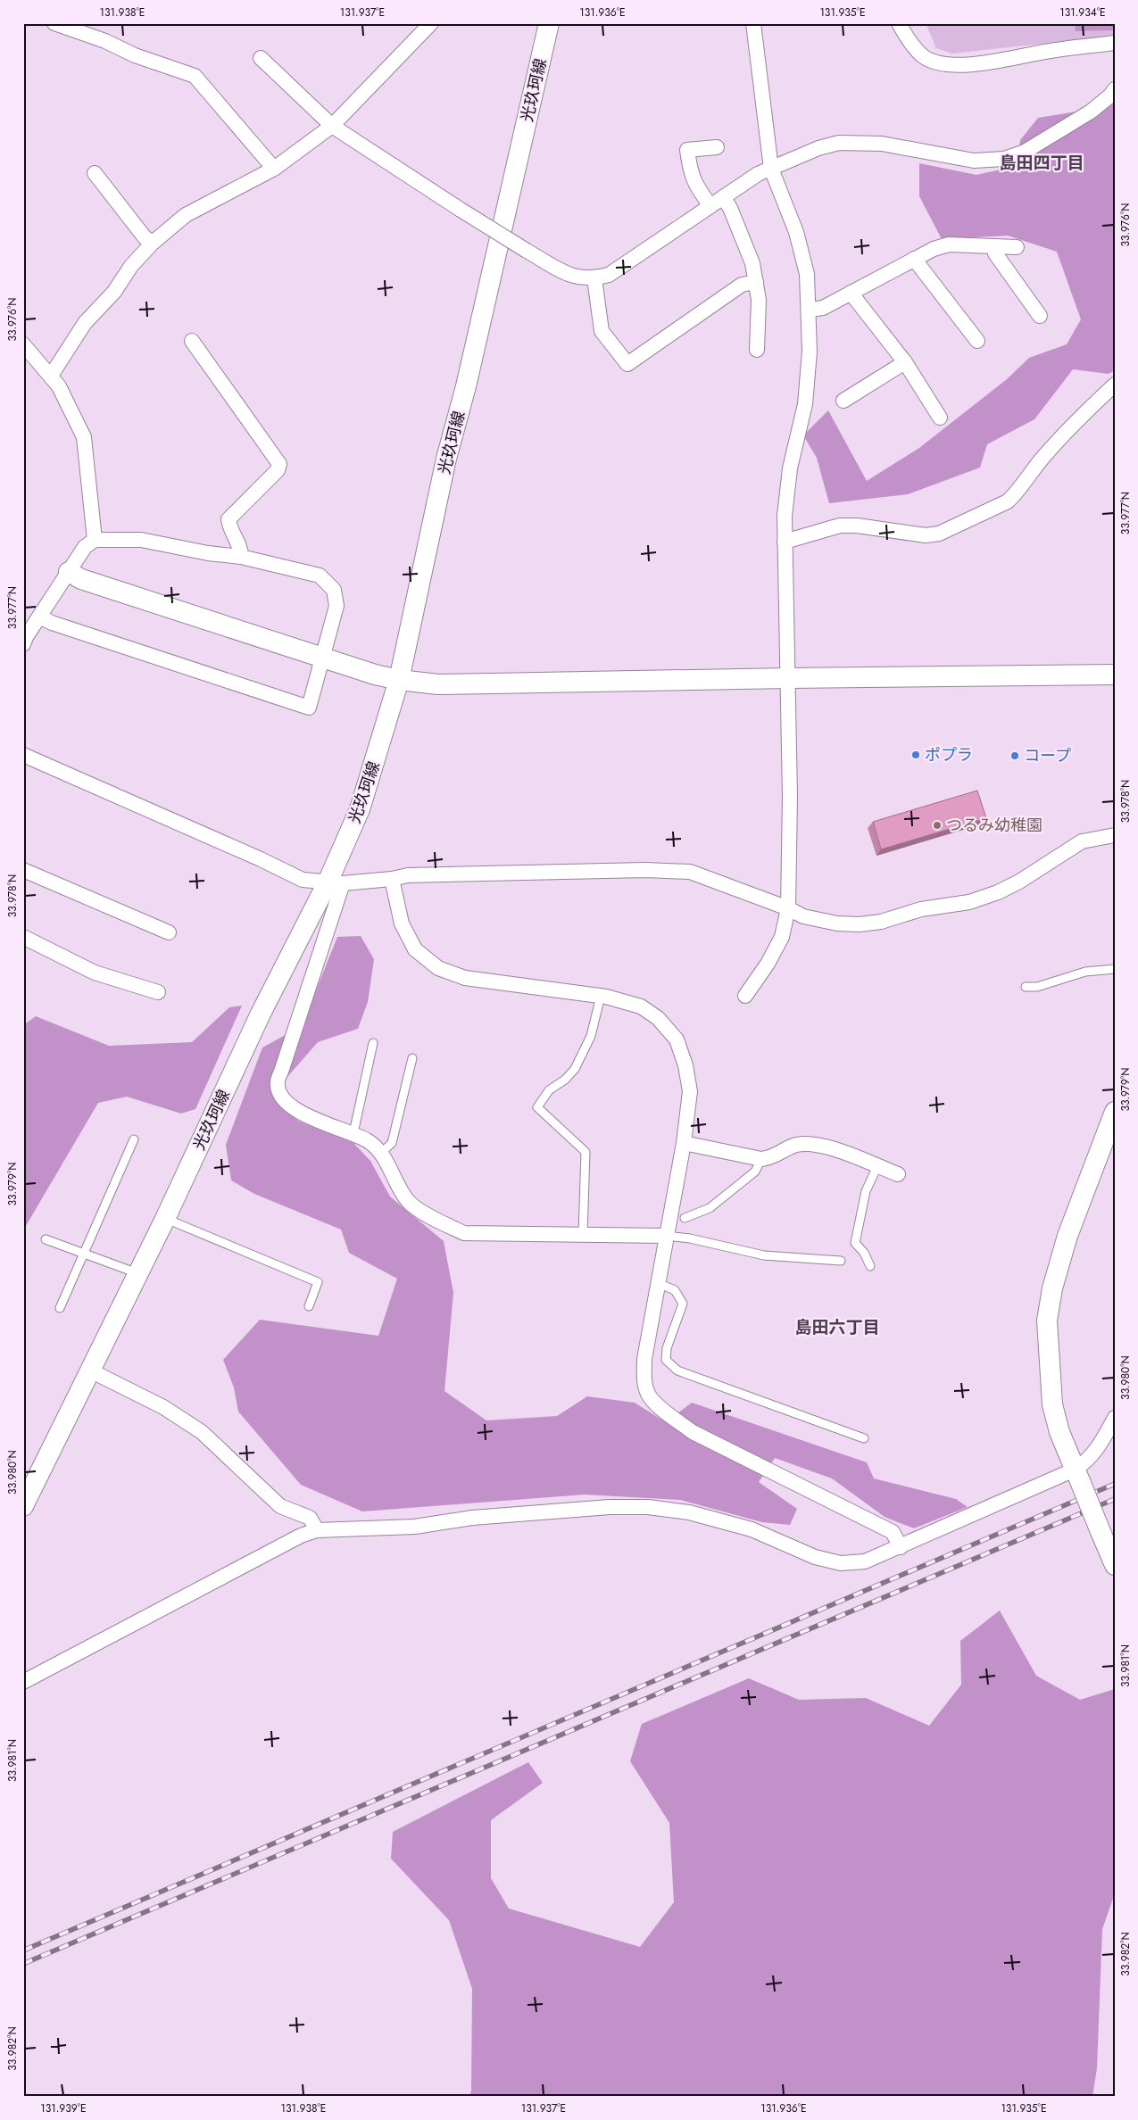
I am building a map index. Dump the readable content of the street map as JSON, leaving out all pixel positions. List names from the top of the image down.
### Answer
{
  "streets": {
    "main road": ["光玖珂線"]
  },
  "districts": ["島田四丁目", "島田六丁目"],
  "places": ["ポプラ", "コープ", "つるみ幼稚園"],
  "coordinates": [
    "131.938°E",
    "131.937°E",
    "131.936°E",
    "131.935°E",
    "131.934°E",
    "33.976°N",
    "33.977°N",
    "33.978°N",
    "33.979°N",
    "33.980°N",
    "33.981°N",
    "33.982°N",
    "131.939°E"
  ]
}
